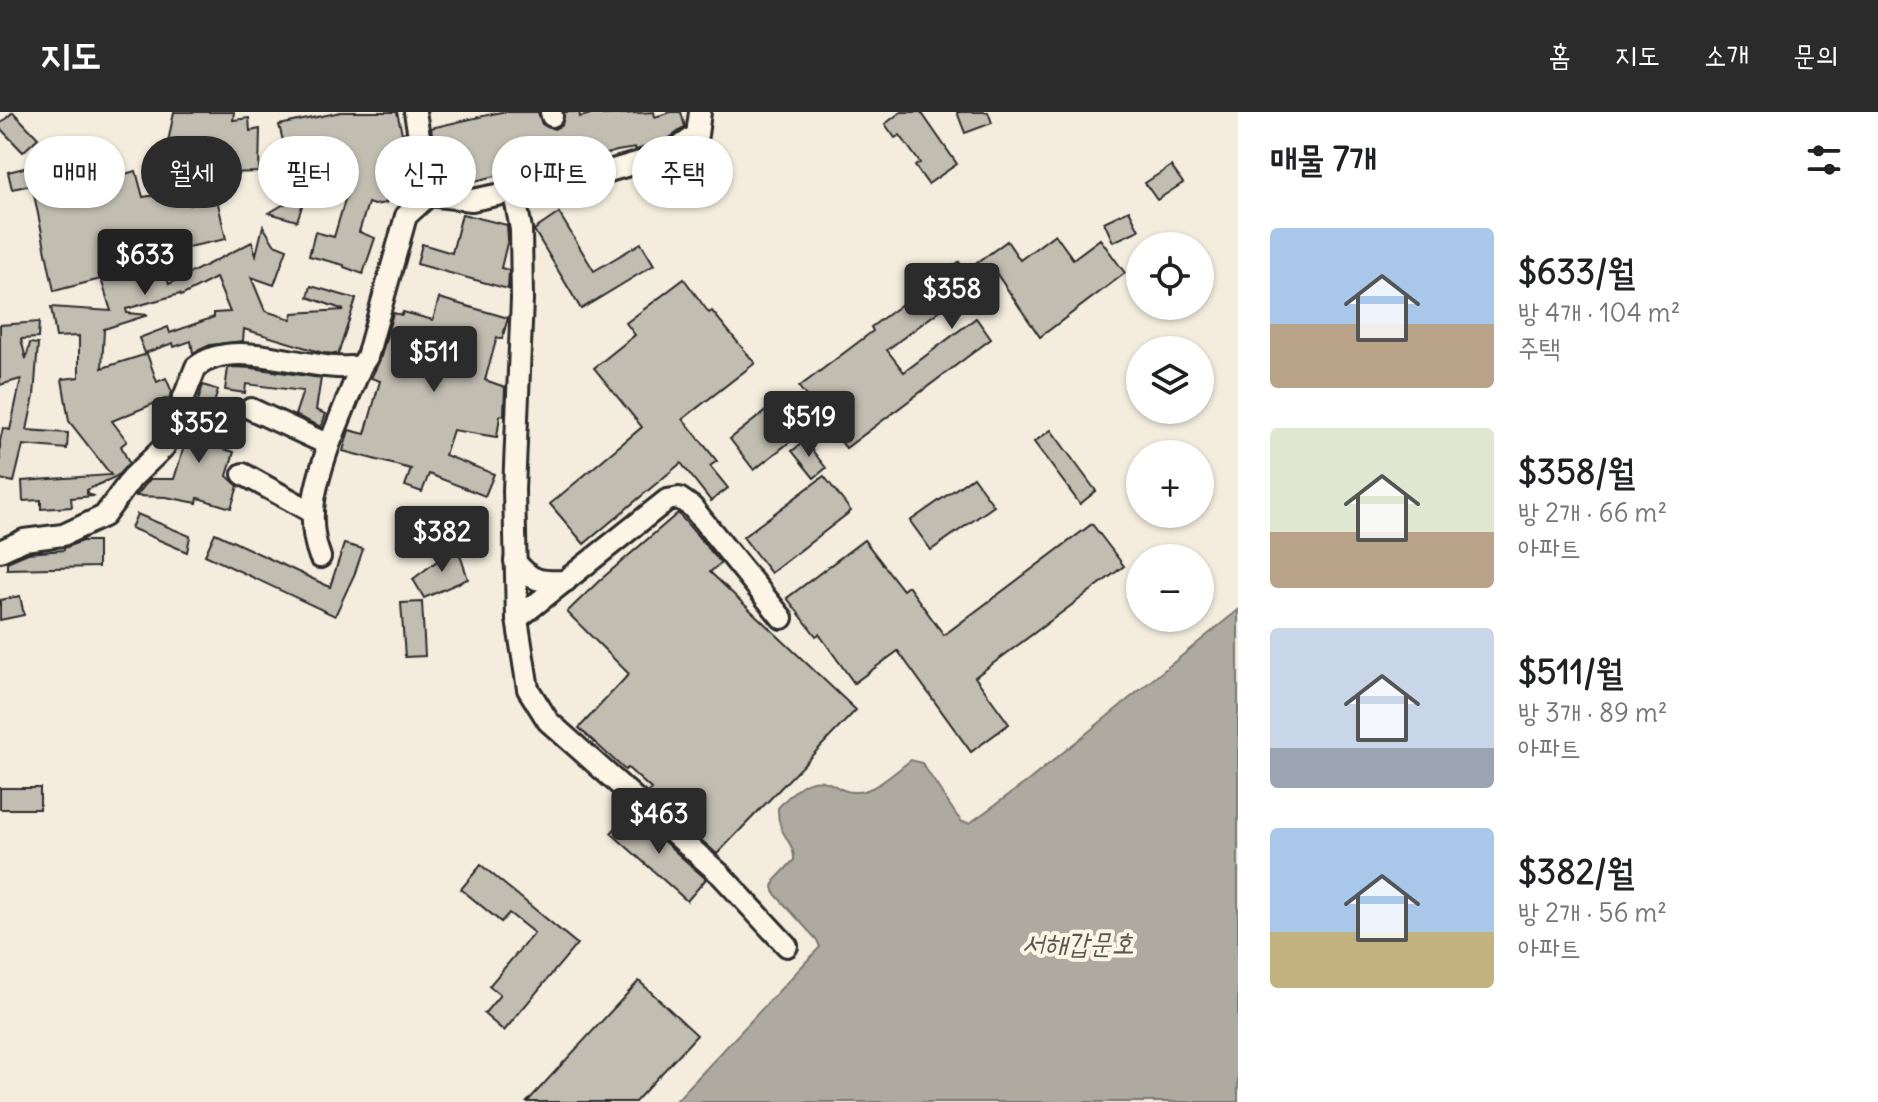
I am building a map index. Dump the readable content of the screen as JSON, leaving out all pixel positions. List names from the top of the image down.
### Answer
{
  "water": ["서해갑문호"],
  "page": {
    "header": "지도",
    "nav": [
      "홈",
      "지도",
      "소개",
      "문의"
    ],
    "heading": "매물 7개",
    "chip": [
      "매매",
      "월세",
      "필터",
      "신규",
      "아파트",
      "주택"
    ],
    "list": [
      {
        "name": "$633/월",
        "note": "방 4개 · 104 m² · 주택"
      },
      {
        "name": "$358/월",
        "note": "방 2개 · 66 m² · 아파트"
      },
      {
        "name": "$511/월",
        "note": "방 3개 · 89 m² · 아파트"
      },
      {
        "name": "$382/월",
        "note": "방 2개 · 56 m² · 아파트"
      }
    ],
    "price": [
      "$633",
      "$358",
      "$511",
      "$519",
      "$352",
      "$382",
      "$463"
    ],
    "map_buttons": ["+", "−"]
  }
}
